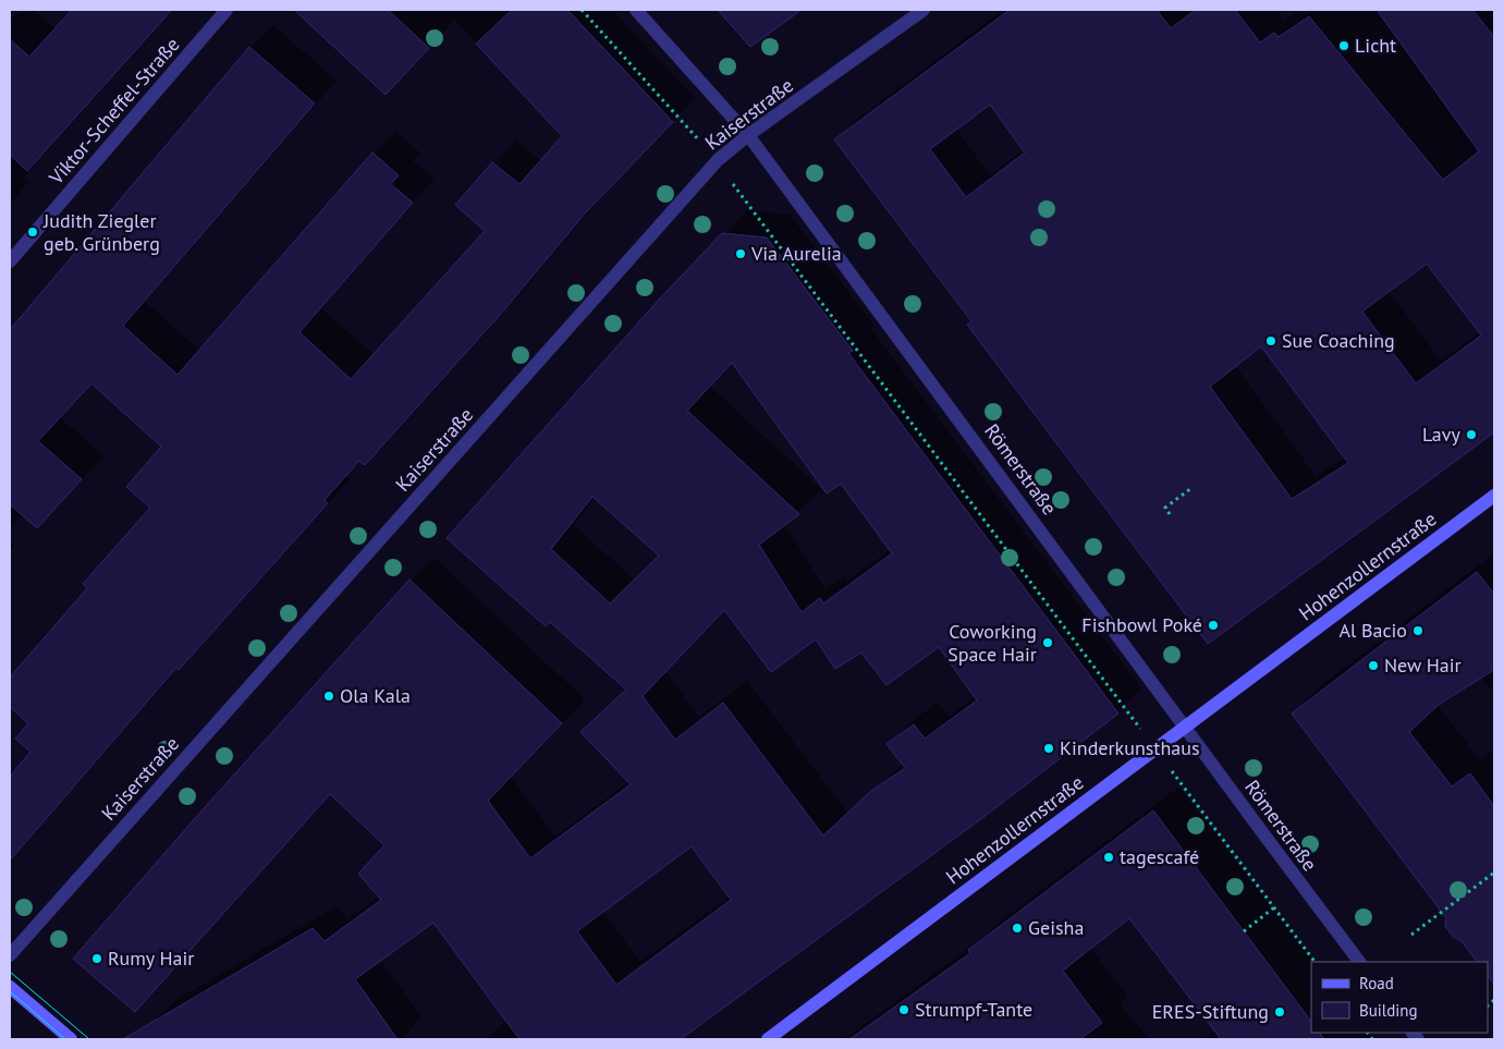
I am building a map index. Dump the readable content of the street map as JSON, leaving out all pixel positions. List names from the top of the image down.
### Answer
{
  "streets": {
    "street": [
      "Viktor-Scheffel-Straße",
      "Kaiserstraße",
      "Römerstraße",
      "Hohenzollernstraße"
    ]
  },
  "crossings": [
    ["Kaiserstraße", "Römerstraße"],
    ["Römerstraße", "Hohenzollernstraße"]
  ],
  "places": [
    "Licht",
    "Judith Ziegler geb. Grünberg",
    "Via Aurelia",
    "Sue Coaching",
    "Lavy",
    "Fishbowl Poké",
    "Al Bacio",
    "Coworking Space Hair",
    "New Hair",
    "Ola Kala",
    "Kinderkunsthaus",
    "tagescafé",
    "Geisha",
    "Rumy Hair",
    "Strumpf-Tante",
    "ERES-Stiftung"
  ],
  "legend": ["Road", "Building"]
}
